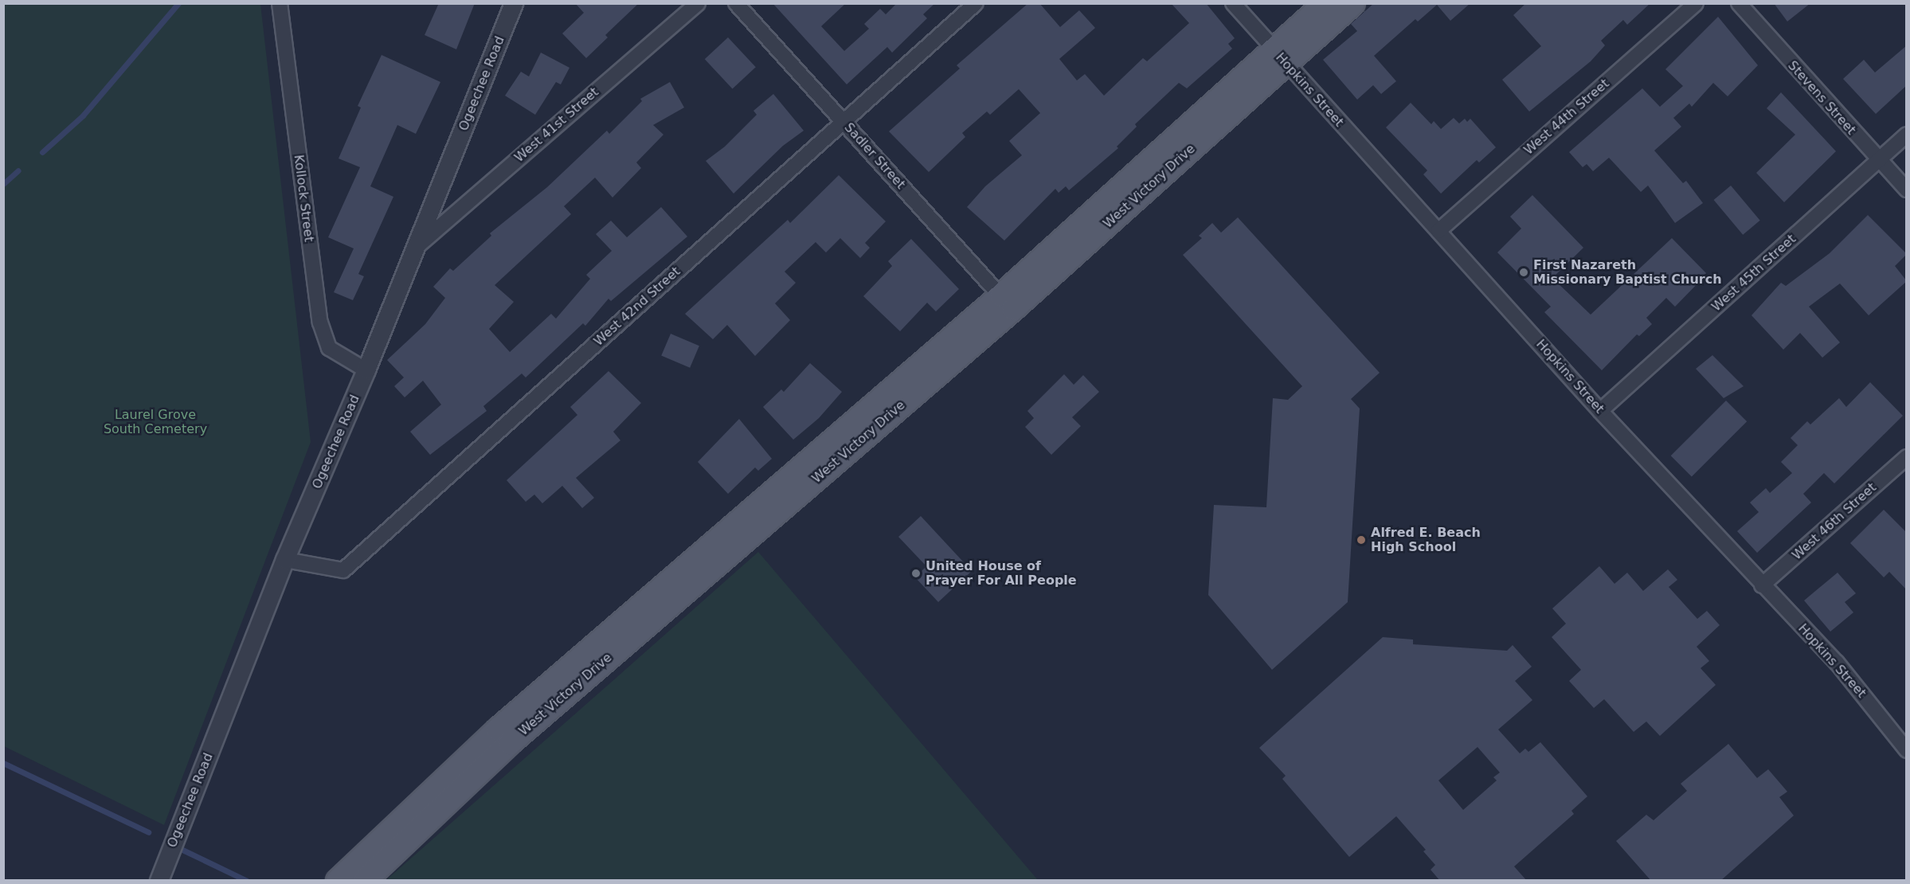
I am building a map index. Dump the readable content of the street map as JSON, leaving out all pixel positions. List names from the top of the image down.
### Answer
{
  "streets": {
    "main road": ["West Victory Drive"],
    "street": [
      "Ogeechee Road",
      "Hopkins Street",
      "Stevens Street",
      "West 44th Street",
      "West 41st Street",
      "Sadler Street",
      "Kollock Street",
      "West 45th Street",
      "West 42nd Street",
      "West 46th Street"
    ]
  },
  "crossings": [
    ["Ogeechee Road", "West 41st Street"],
    ["Ogeechee Road", "Kollock Street"],
    ["Ogeechee Road", "West 42nd Street"],
    ["Hopkins Street", "West 44th Street"],
    ["Hopkins Street", "West Victory Drive"],
    ["Hopkins Street", "West 45th Street"],
    ["Hopkins Street", "West 46th Street"],
    ["Stevens Street", "West 45th Street"],
    ["Sadler Street", "West Victory Drive"],
    ["Sadler Street", "West 42nd Street"]
  ],
  "parks": ["Laurel Grove South Cemetery"],
  "places": ["First Nazareth Missionary Baptist Church", "Alfred E. Beach High School", "United House of Prayer For All People"]
}
